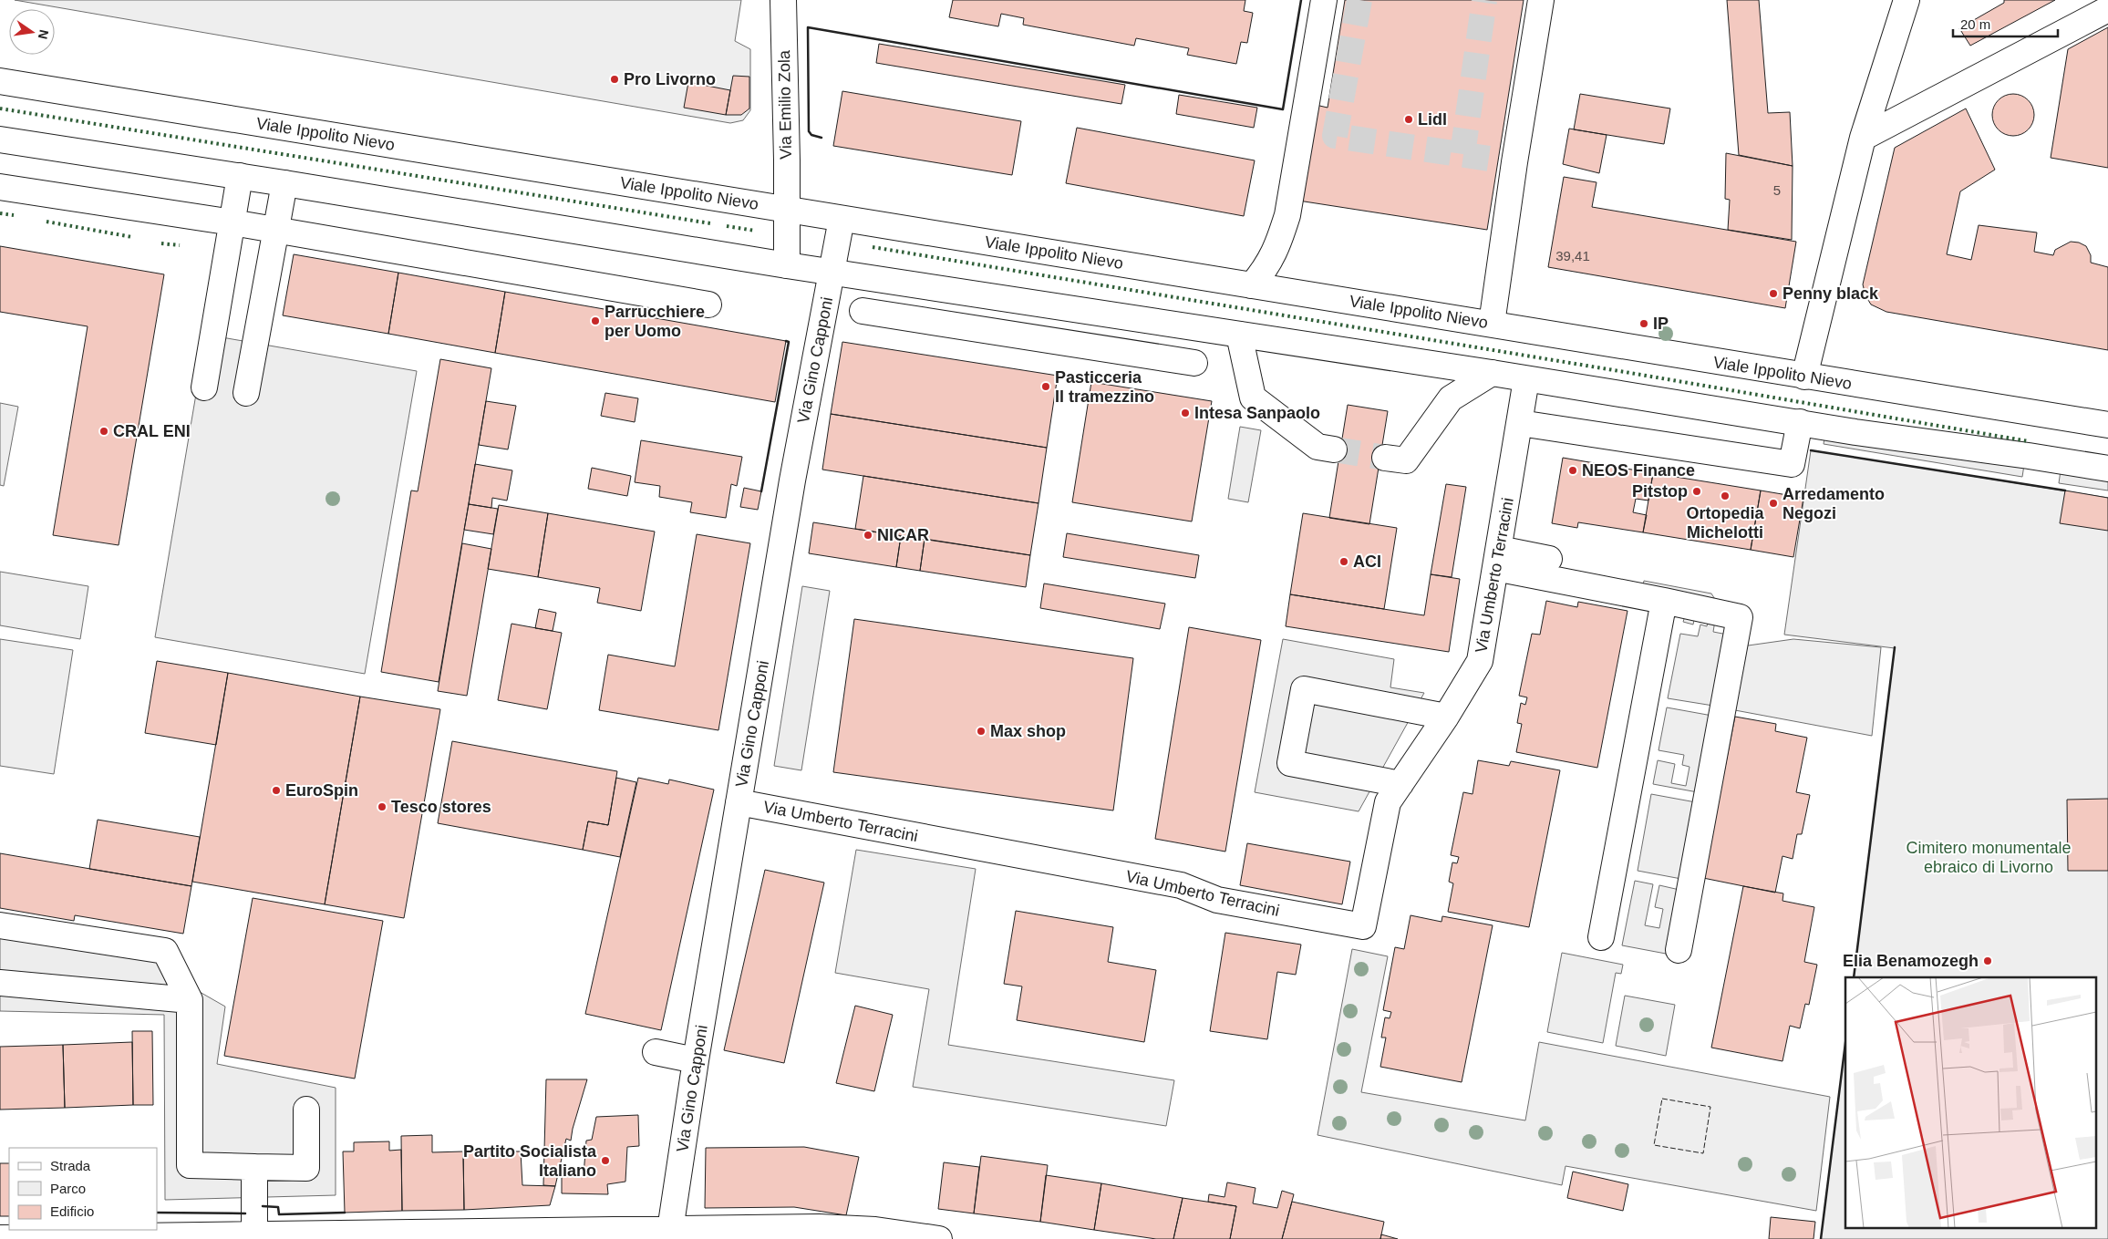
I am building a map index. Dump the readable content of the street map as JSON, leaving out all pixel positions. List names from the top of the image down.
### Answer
{
  "streets": {
    "main road": [
      "Via Emilio Zola",
      "Viale Ippolito Nievo",
      "Via Gino Capponi",
      "Via Umberto Terracini"
    ]
  },
  "crossings": [
    ["Via Emilio Zola", "Viale Ippolito Nievo"],
    ["Viale Ippolito Nievo", "Via Gino Capponi"],
    ["Via Gino Capponi", "Via Umberto Terracini"]
  ],
  "parks": ["Cimitero monumentale ebraico di Livorno"],
  "places": [
    "Pro Livorno",
    "Lidl",
    "Penny black",
    "Parrucchiere per Uomo",
    "IP",
    "Pasticceria Il tramezzino",
    "Intesa Sanpaolo",
    "CRAL ENI",
    "NEOS Finance",
    "Pitstop",
    "Ortopedia Michelotti",
    "Arredamento Negozi",
    "NICAR",
    "ACI",
    "Max shop",
    "EuroSpin",
    "Tesco stores",
    "Elia Benamozegh",
    "Partito Socialista Italiano"
  ],
  "house_numbers": ["5", "39,41"],
  "legend": ["Strada", "Parco", "Edificio"],
  "scale_bar": "20 m",
  "north": "right"
}
